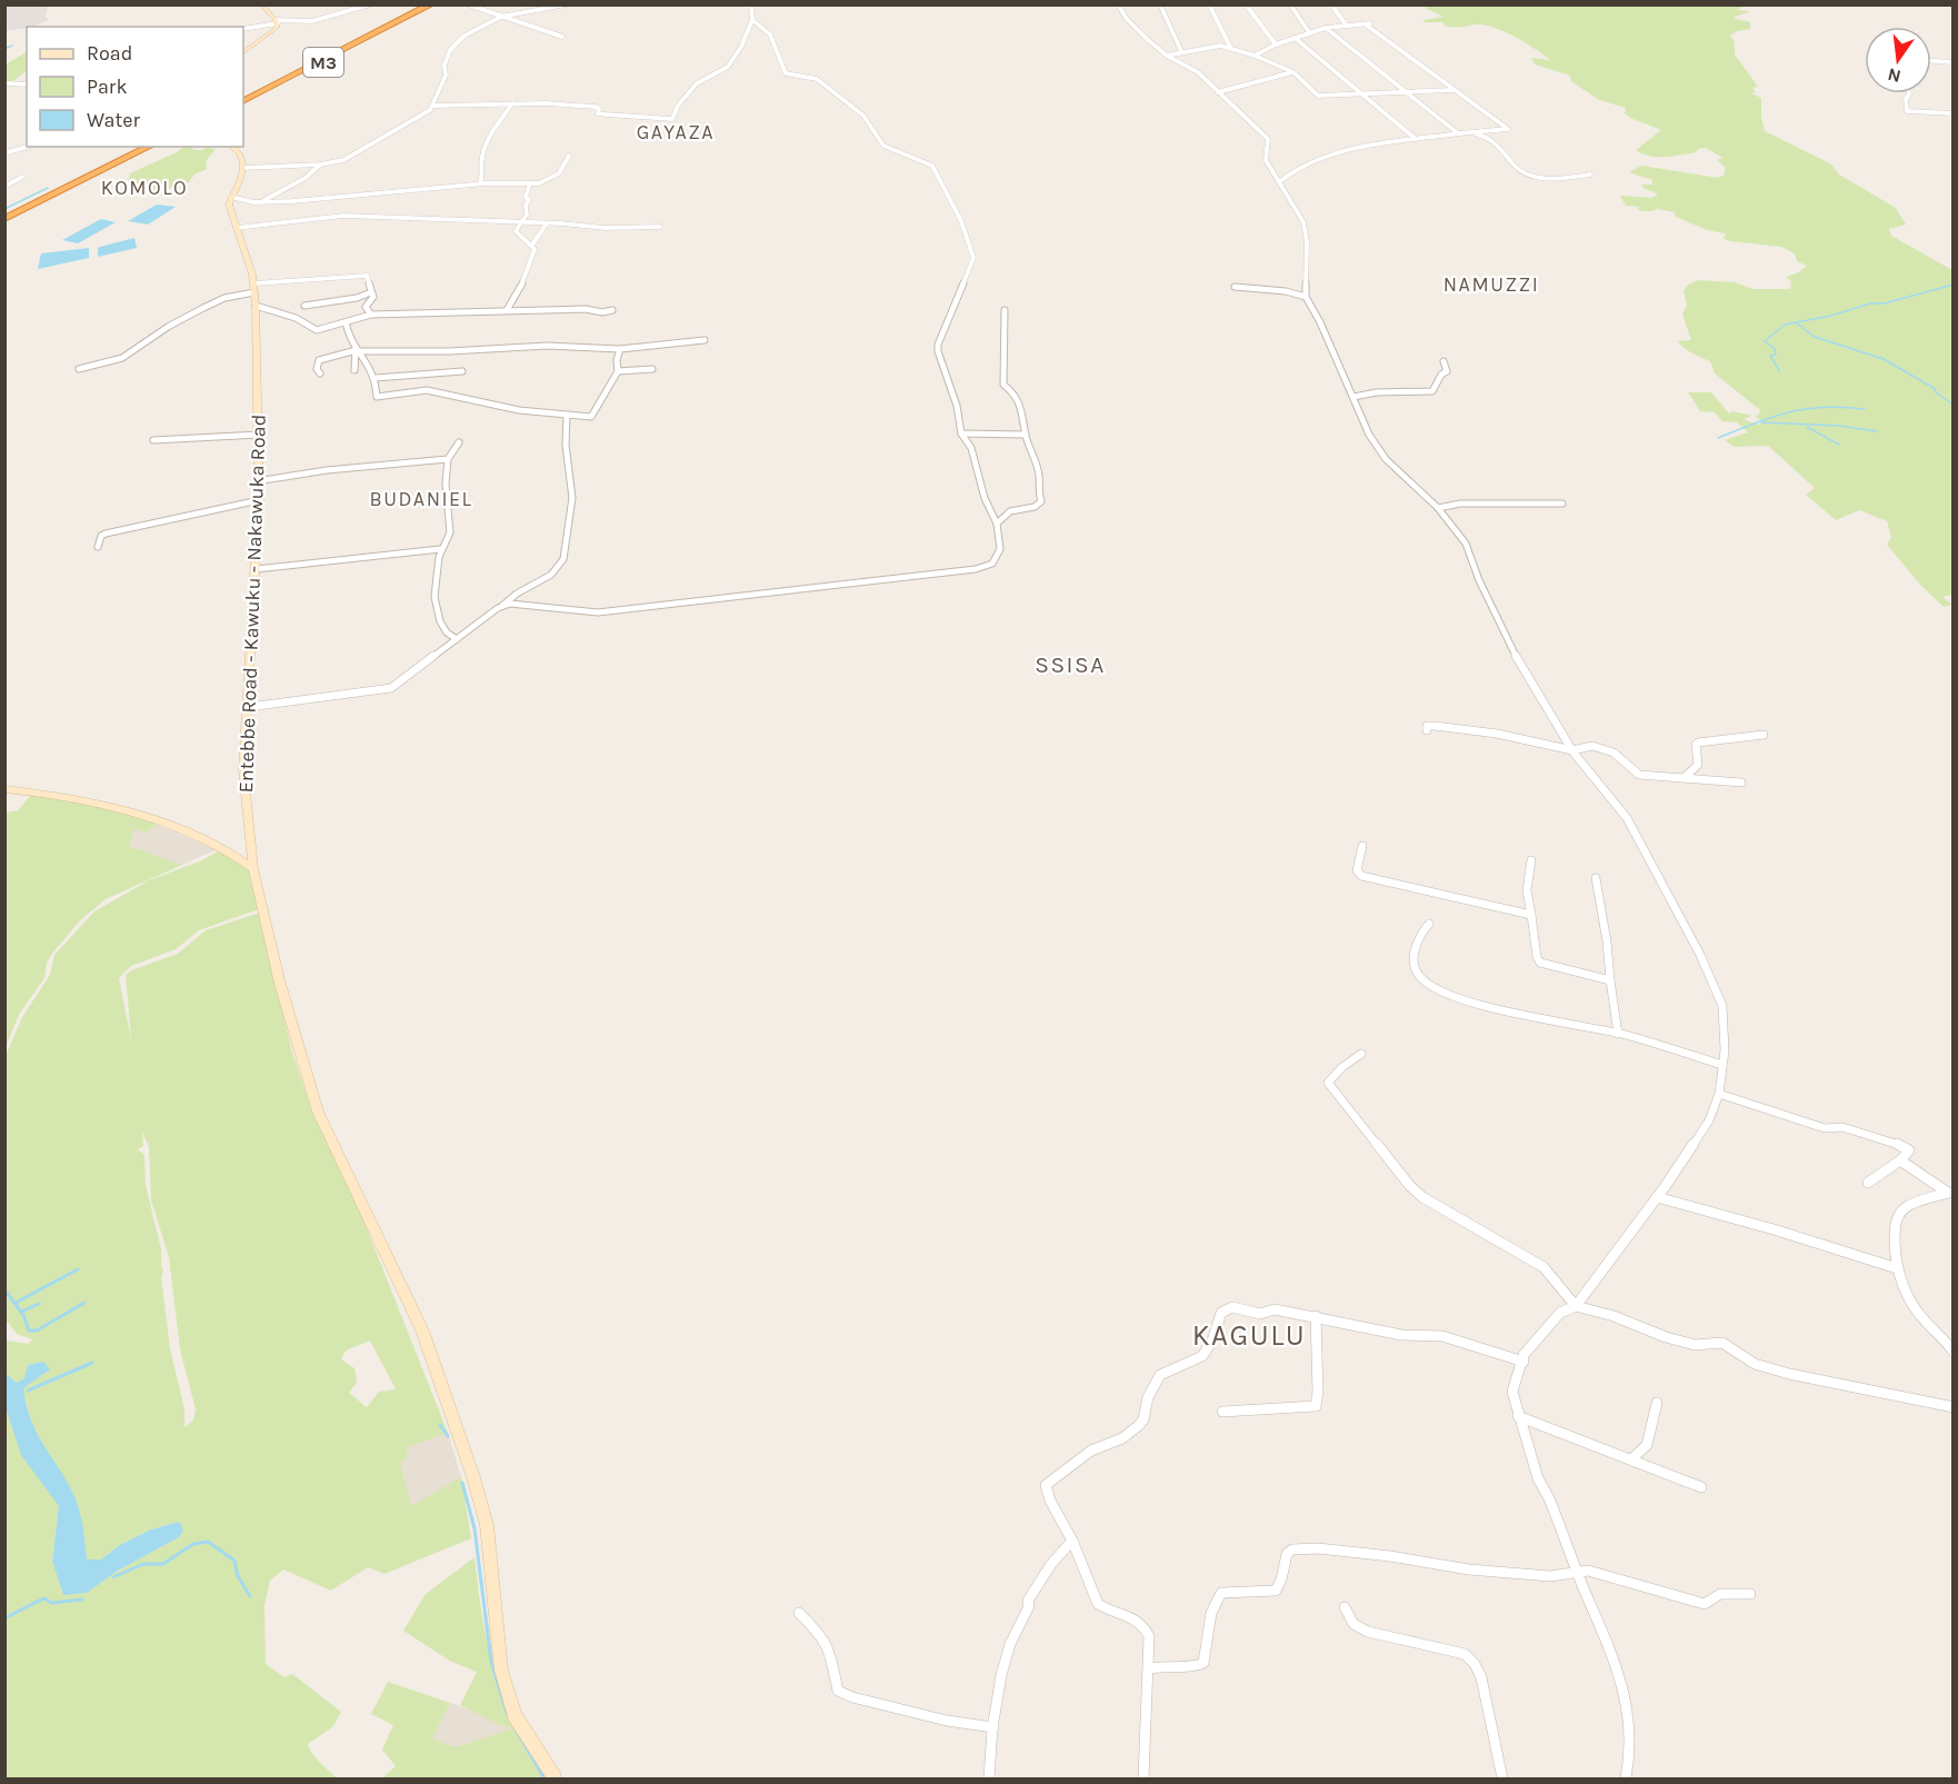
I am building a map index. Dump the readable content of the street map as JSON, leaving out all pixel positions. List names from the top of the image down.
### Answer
{
  "streets": {
    "highway": ["M3"],
    "main road": ["Entebbe Road - Kawuku - Nakawuka Road"]
  },
  "districts": [
    "GAYAZA",
    "KOMOLO",
    "NAMUZZI",
    "BUDANIEL",
    "SSISA",
    "KAGULU"
  ],
  "legend": ["Road", "Park", "Water"],
  "north": "bottom"
}
